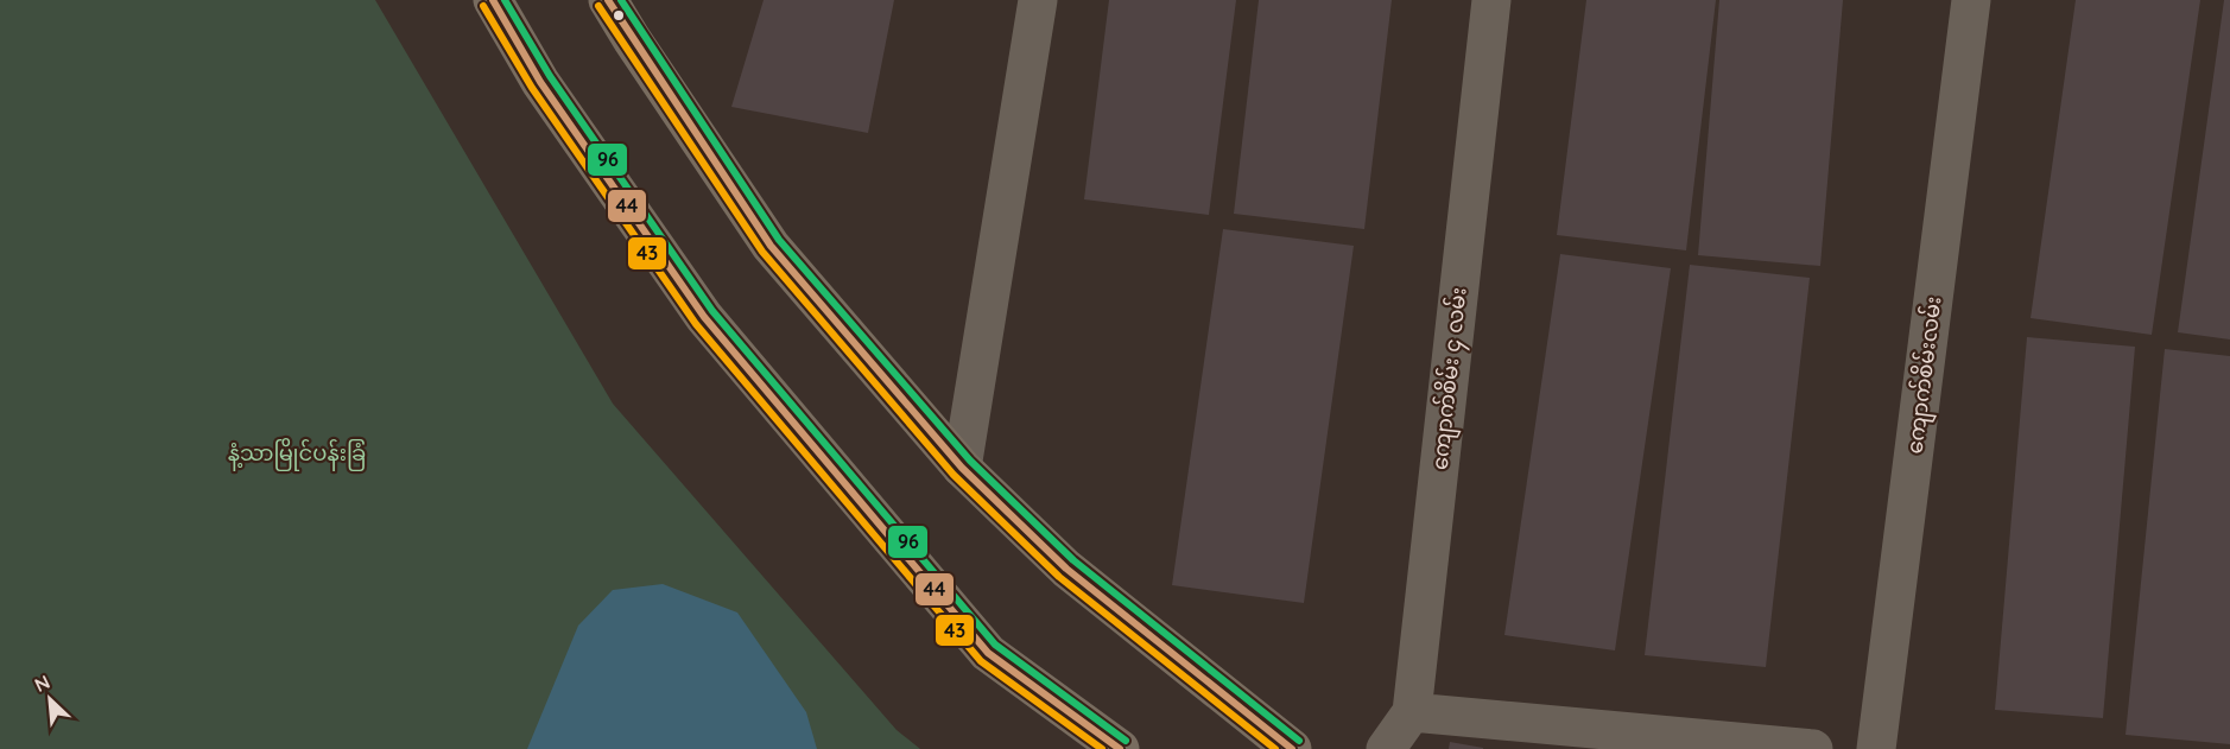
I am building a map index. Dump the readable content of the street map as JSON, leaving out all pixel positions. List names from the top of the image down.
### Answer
{
  "streets": {
    "street": ["ကျောက်စိမ်းလမ်း", "ကျောက်စိမ်း ၄ လမ်း"]
  },
  "parks": ["နံ့သာမြိုင်ပန်းခြံ"],
  "lines": ["transit line 44", "transit line 96", "transit line 43"],
  "north": "top left"
}
